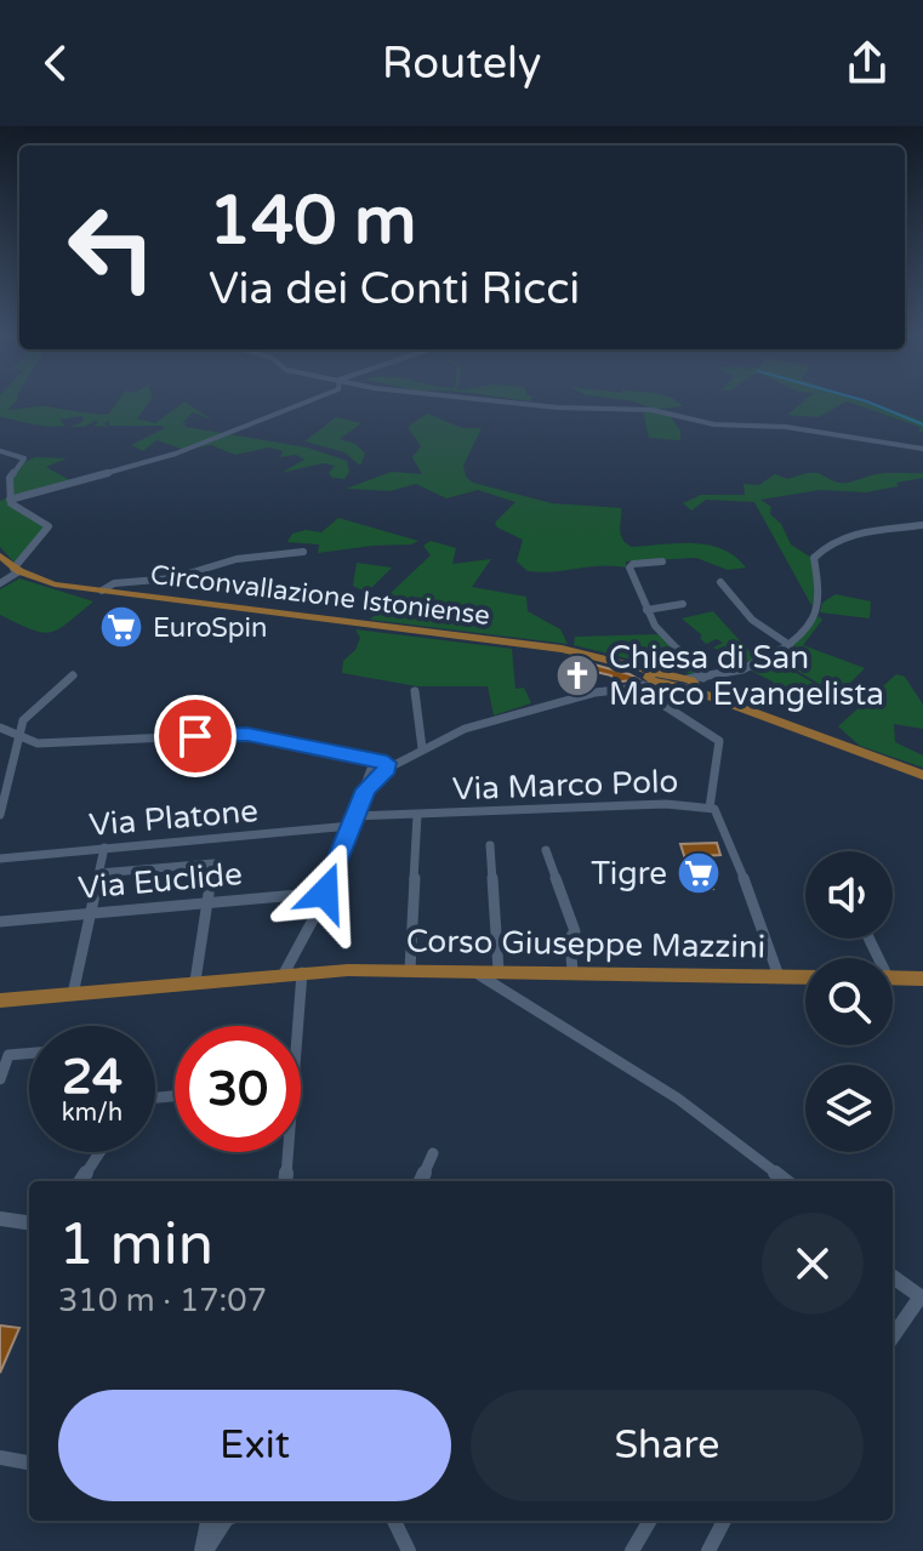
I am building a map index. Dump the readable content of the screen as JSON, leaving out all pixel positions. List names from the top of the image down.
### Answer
{
  "streets": {
    "main road": ["Circonvallazione Istoniense", "Corso Giuseppe Mazzini"],
    "street": ["Via Marco Polo", "Via Platone", "Via Euclide"]
  },
  "crossings": [
    ["Via Marco Polo", "Via Platone"],
    ["Via Marco Polo", "Corso Giuseppe Mazzini"]
  ],
  "places": {
    "supermarket": ["EuroSpin", "Tigre"],
    "church": ["Chiesa di San Marco Evangelista"]
  },
  "page": {
    "header": "Routely",
    "turn": ["140 m", "Via dei Conti Ricci"],
    "speed": "24 km/h",
    "limit": "30",
    "heading": ["1 min", "310 m · 17:07"],
    "buttons": ["Exit", "Share"]
  }
}
